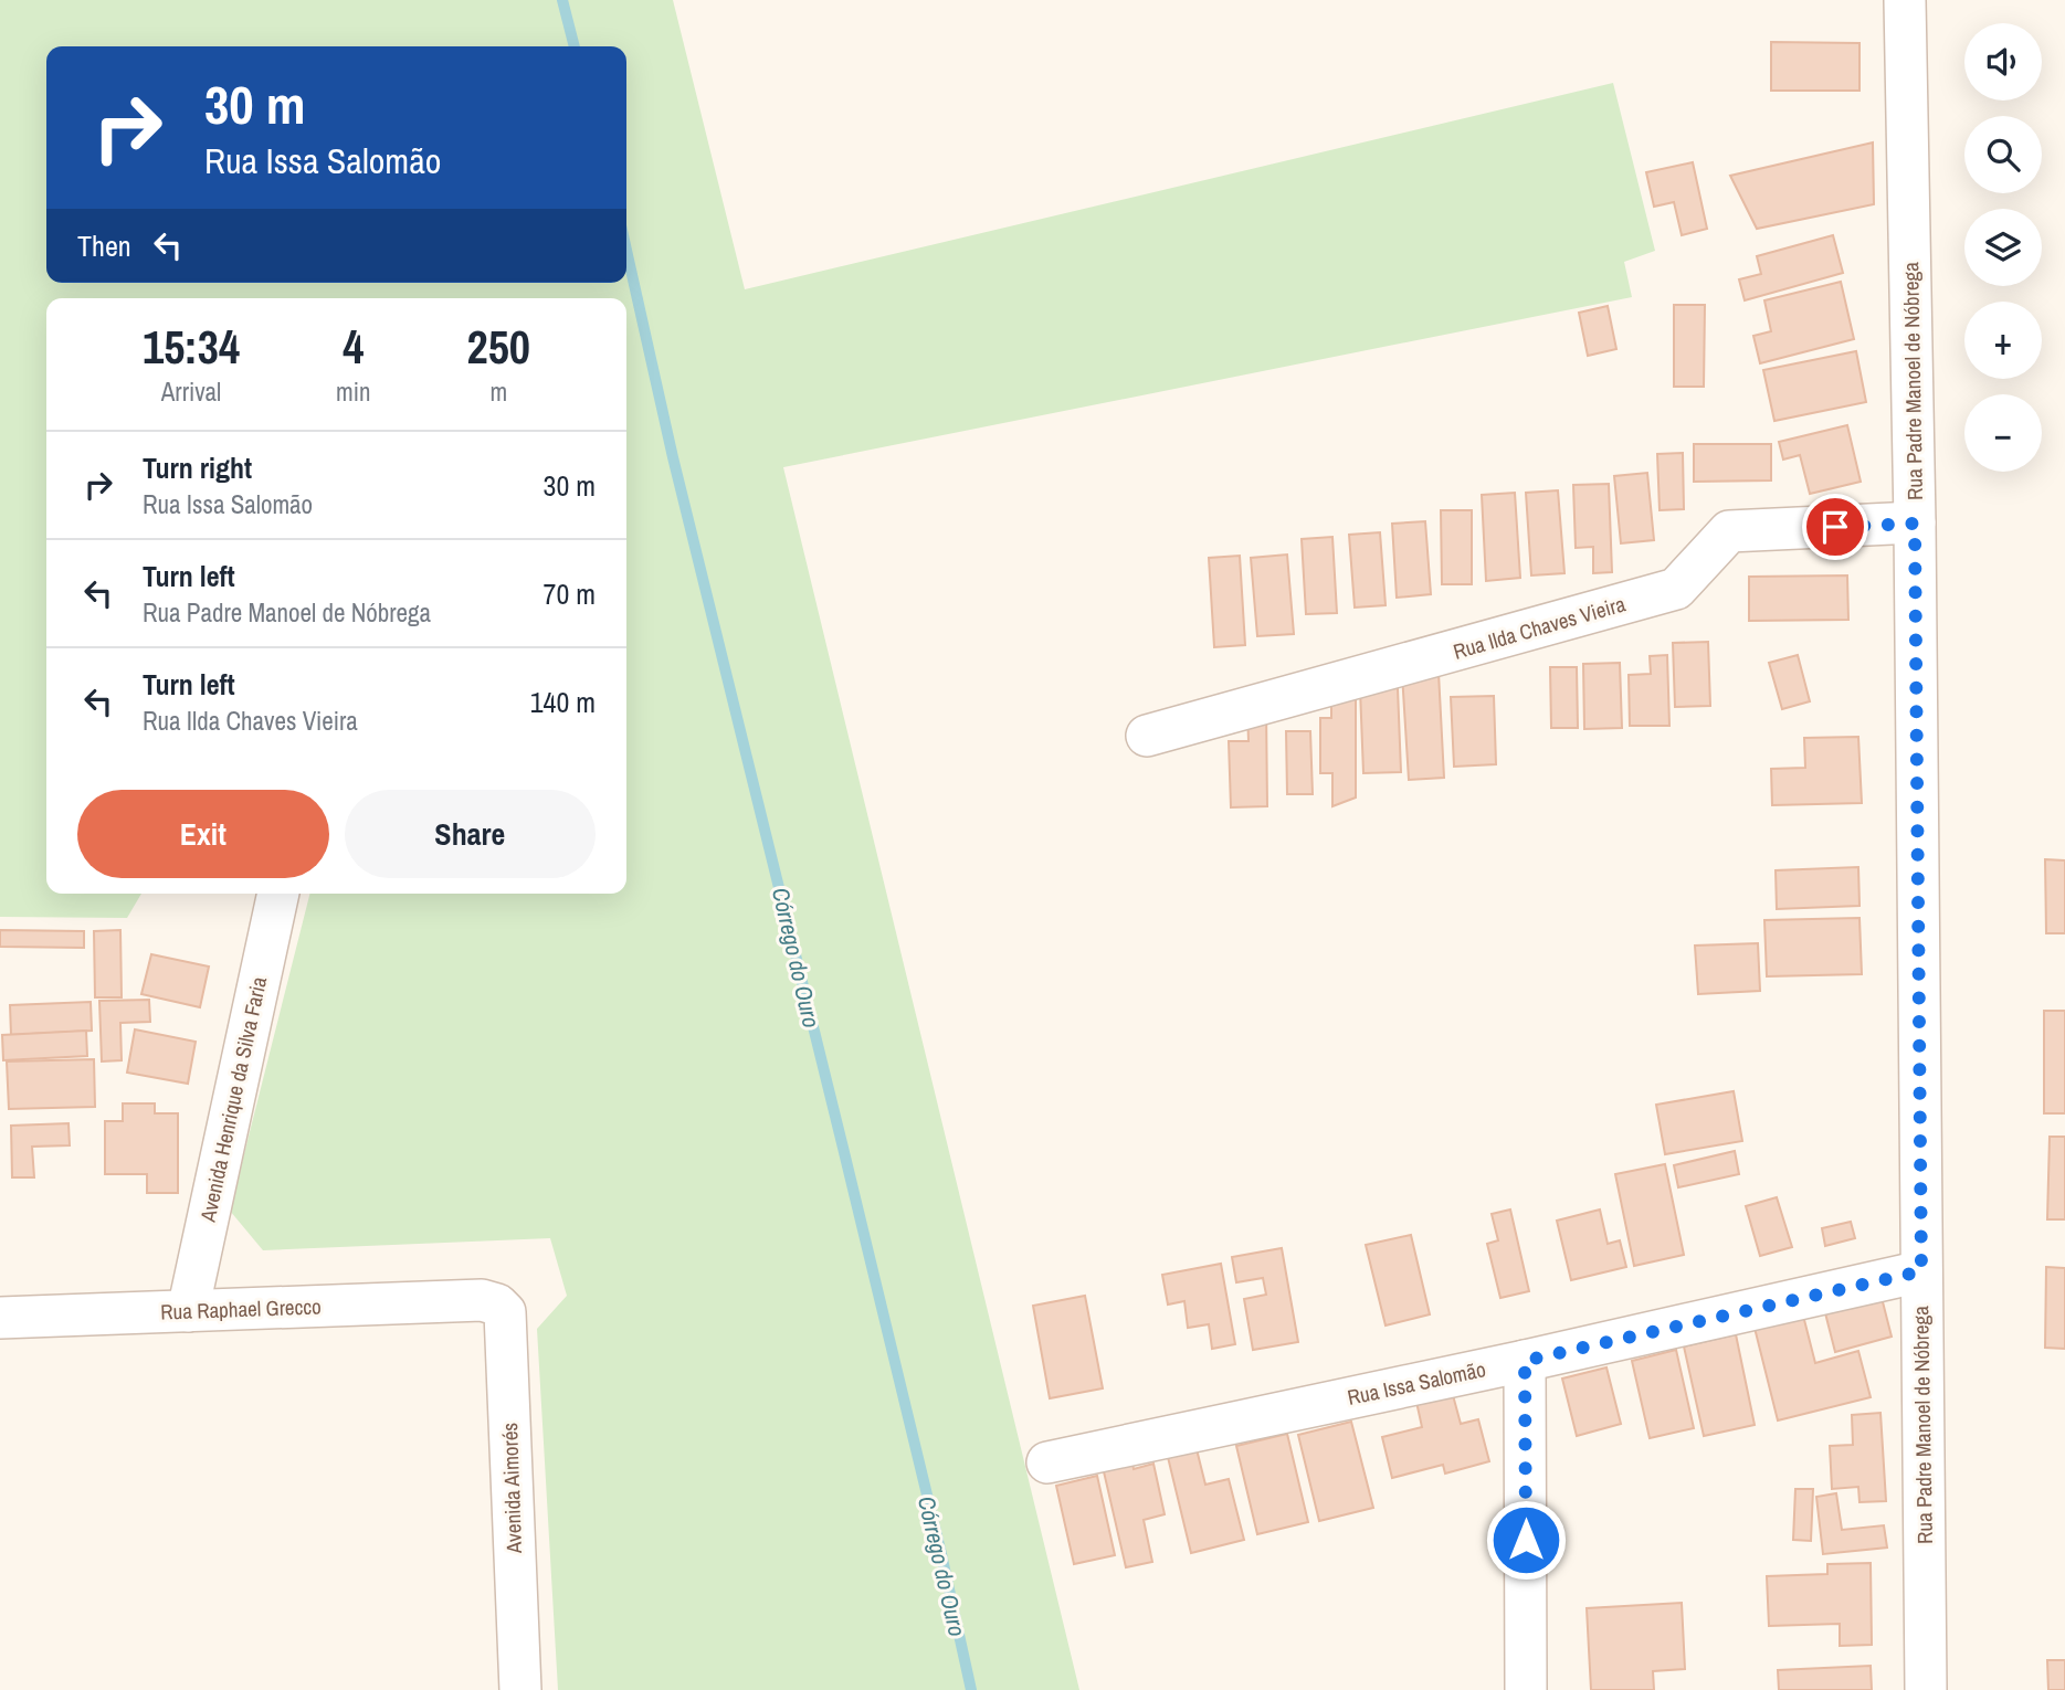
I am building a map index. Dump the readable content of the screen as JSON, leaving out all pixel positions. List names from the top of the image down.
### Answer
{
  "streets": {
    "street": [
      "Rua Padre Manoel de Nóbrega",
      "Rua Ilda Chaves Vieira",
      "Avenida Henrique da Silva Faria",
      "Rua Raphael Grecco",
      "Rua Issa Salomão",
      "Avenida Aimorés"
    ]
  },
  "crossings": [
    ["Rua Padre Manoel de Nóbrega", "Rua Ilda Chaves Vieira"],
    ["Rua Padre Manoel de Nóbrega", "Rua Issa Salomão"],
    ["Avenida Henrique da Silva Faria", "Rua Raphael Grecco"],
    ["Rua Raphael Grecco", "Avenida Aimorés"]
  ],
  "water": ["Córrego do Ouro"],
  "page": {
    "map_buttons": ["+", "−"],
    "turn": ["30 m", "Rua Issa Salomão"],
    "then": "Then",
    "eta": [
      "15:34",
      "Arrival",
      "4",
      "min",
      "250",
      "m"
    ],
    "list": [
      {
        "name": "Turn right",
        "note": "Rua Issa Salomão",
        "value": "30 m"
      },
      {
        "name": "Turn left",
        "note": "Rua Padre Manoel de Nóbrega",
        "value": "70 m"
      },
      {
        "name": "Turn left",
        "note": "Rua Ilda Chaves Vieira",
        "value": "140 m"
      }
    ],
    "buttons": ["Exit", "Share"]
  }
}
